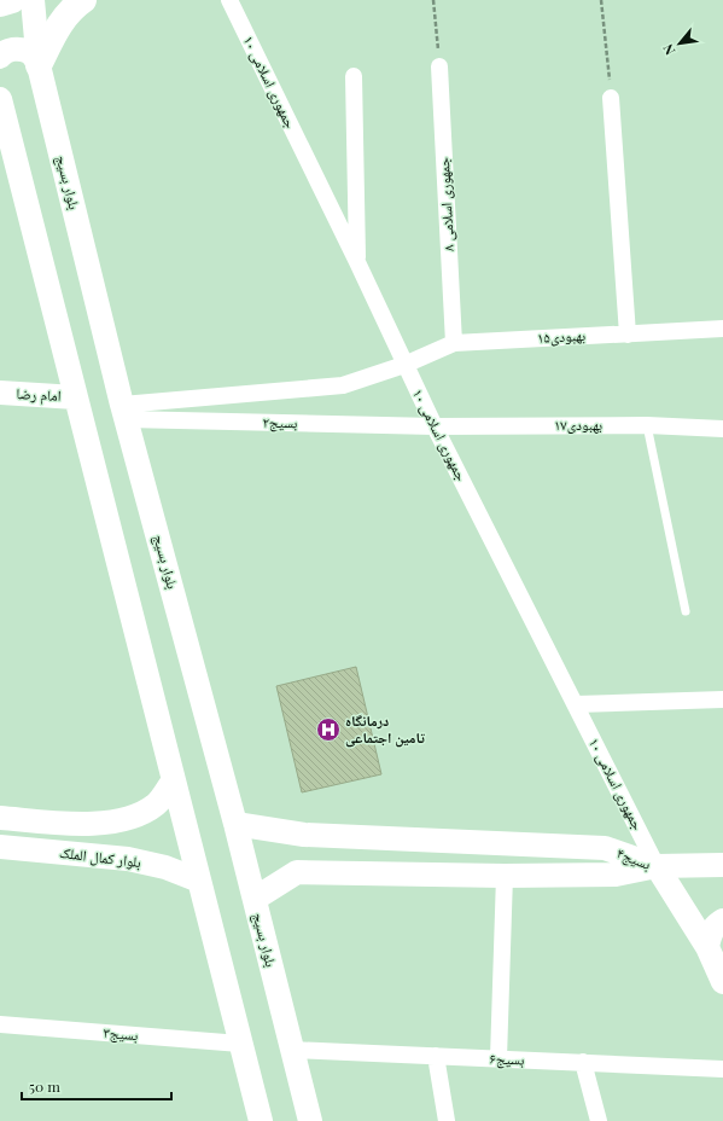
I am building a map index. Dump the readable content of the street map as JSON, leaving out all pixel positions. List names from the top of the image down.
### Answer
{
  "streets": {
    "main road": [
      "بلوار بسیج",
      "امام رضا",
      "بلوار کمال الملک",
      "بسیج۴"
    ],
    "street": [
      "جمهوری اسلامی ۱۰",
      "جمهوری اسلامی ۸",
      "بهبودی۱۵",
      "بسیج۲",
      "بهبودی۱۷",
      "بسیج۳",
      "بسیج۶"
    ]
  },
  "crossings": [
    ["جمهوری اسلامی ۱۰", "بهبودی۱۵"],
    ["جمهوری اسلامی ۱۰", "بسیج۲"],
    ["جمهوری اسلامی ۱۰", "بهبودی۱۷"],
    ["جمهوری اسلامی ۱۰", "بسیج۴"],
    ["بلوار بسیج", "بسیج۲"],
    ["بلوار بسیج", "بسیج۴"],
    ["بلوار بسیج", "بسیج۶"],
    ["جمهوری اسلامی ۸", "بهبودی۱۵"],
    ["بهبودی۱۵", "بسیج۲"],
    ["بسیج۲", "بهبودی۱۷"]
  ],
  "places": {
    "hospital": ["درمانگاه تامین اجتماعی"]
  },
  "scale_bar": "50 m",
  "north": "bottom left"
}
